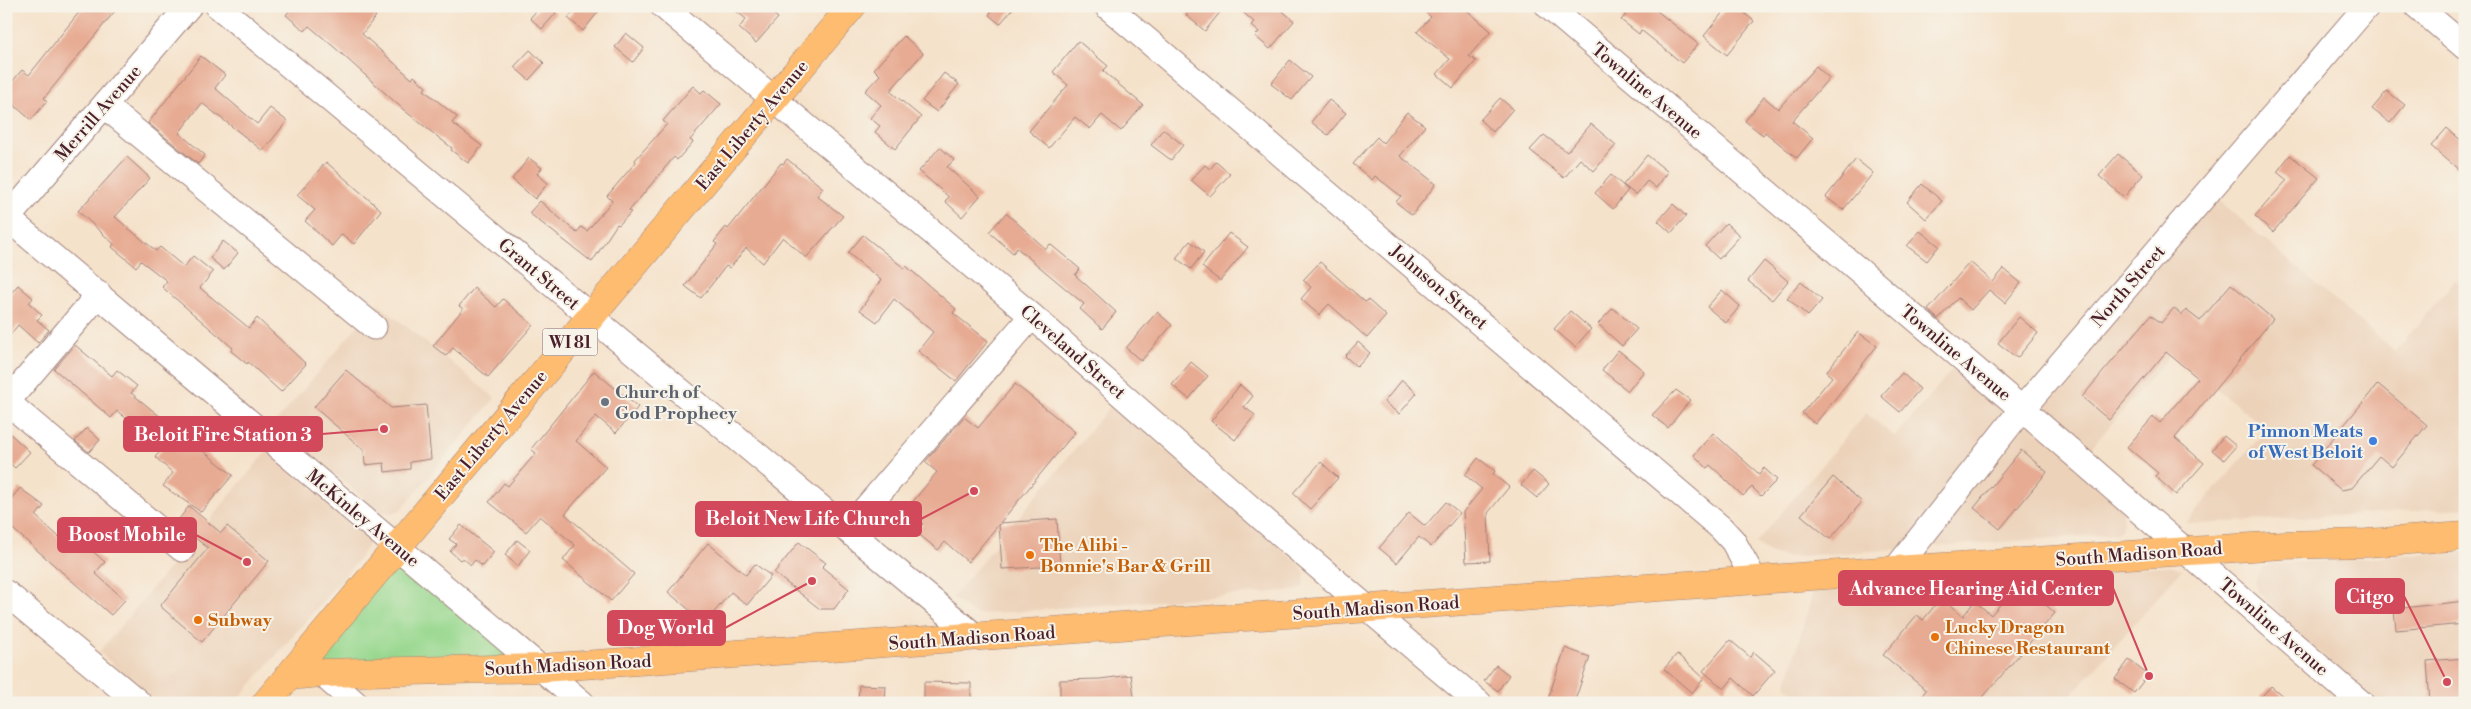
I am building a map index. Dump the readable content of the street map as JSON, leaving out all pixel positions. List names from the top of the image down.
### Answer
{
  "streets": {
    "main road": ["East Liberty Avenue", "WI 81", "South Madison Road"],
    "street": [
      "Townline Avenue",
      "Merrill Avenue",
      "Grant Street",
      "North Street",
      "Johnson Street",
      "Cleveland Street",
      "McKinley Avenue"
    ]
  },
  "crossings": [
    ["Townline Avenue", "North Street"],
    ["Townline Avenue", "South Madison Road"],
    ["Merrill Avenue", "McKinley Avenue"],
    ["East Liberty Avenue", "Grant Street"],
    ["East Liberty Avenue", "Cleveland Street"],
    ["East Liberty Avenue", "McKinley Avenue"],
    ["East Liberty Avenue", "South Madison Road"],
    ["Grant Street", "South Madison Road"],
    ["North Street", "South Madison Road"],
    ["Johnson Street", "South Madison Road"],
    ["Cleveland Street", "South Madison Road"],
    ["McKinley Avenue", "South Madison Road"]
  ],
  "places": [
    "Church of God Prophecy",
    "Beloit Fire Station 3",
    "Pinnon Meats of West Beloit",
    "Beloit New Life Church",
    "The Alibi - Bonnie's Bar & Grill",
    "Boost Mobile",
    "Dog World",
    "Subway",
    "Lucky Dragon Chinese Restaurant",
    "Advance Hearing Aid Center",
    "Citgo"
  ]
}
